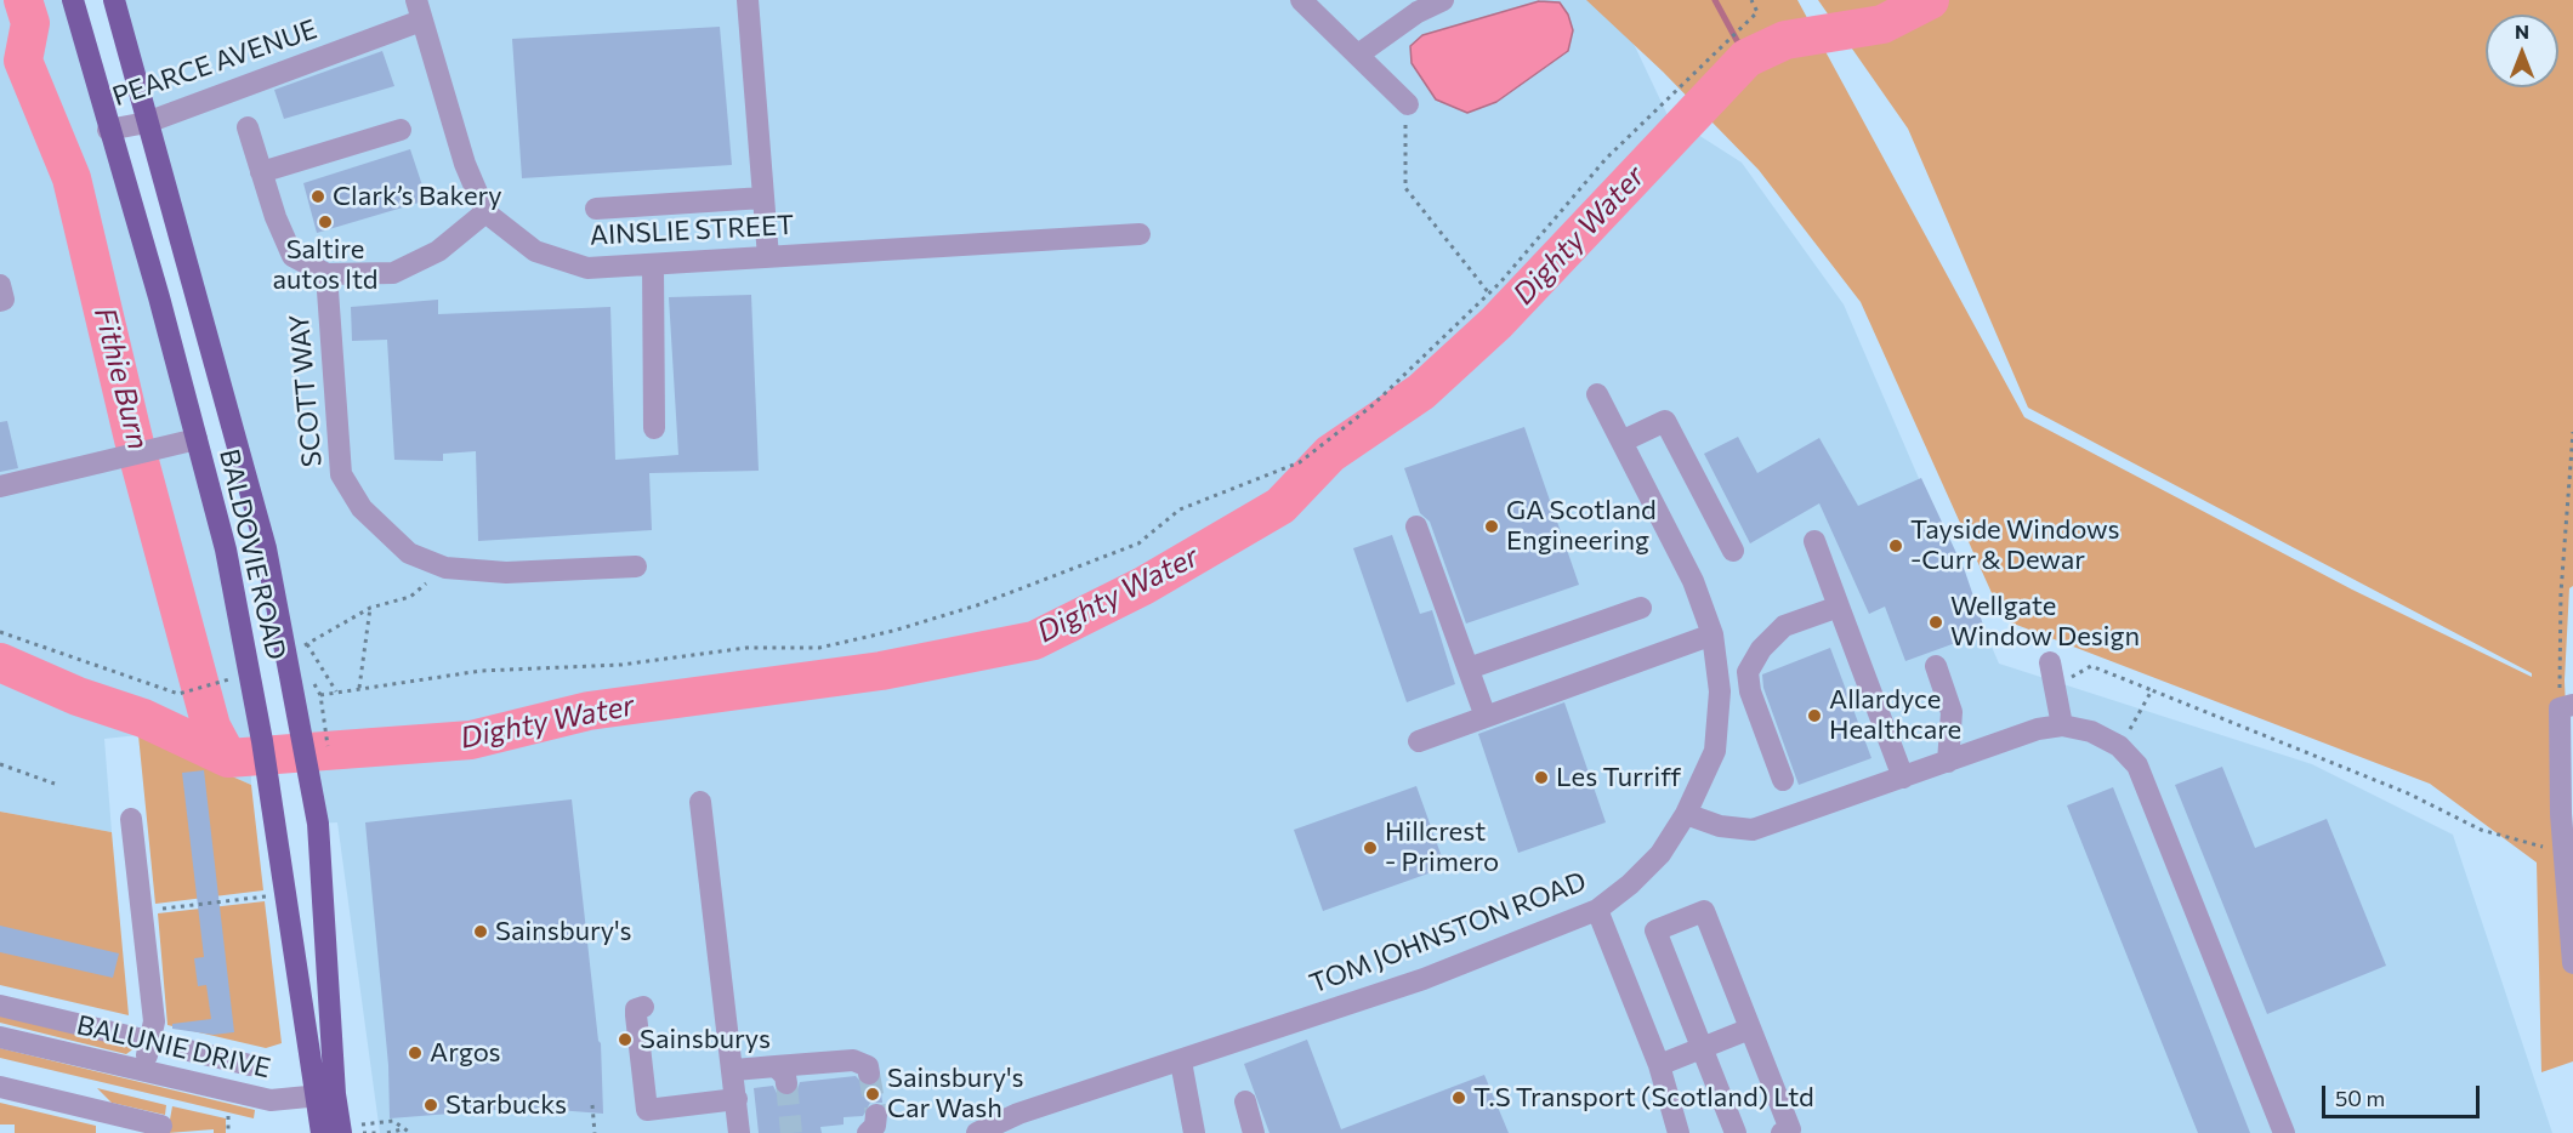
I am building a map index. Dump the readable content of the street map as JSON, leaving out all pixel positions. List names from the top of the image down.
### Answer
{
  "streets": {
    "main road": ["BALDOVIE ROAD"],
    "street": [
      "PEARCE AVENUE",
      "AINSLIE STREET",
      "SCOTT WAY",
      "TOM JOHNSTON ROAD",
      "BALUNIE DRIVE"
    ]
  },
  "crossings": [
    ["PEARCE AVENUE", "AINSLIE STREET"],
    ["PEARCE AVENUE", "BALDOVIE ROAD"],
    ["AINSLIE STREET", "SCOTT WAY"],
    ["BALDOVIE ROAD", "BALUNIE DRIVE"]
  ],
  "water": ["Dighty Water", "Fithie Burn"],
  "places": [
    "Clark’s Bakery",
    "Saltire autos ltd",
    "GA Scotland Engineering",
    "Tayside Windows -Curr & Dewar",
    "Wellgate Window Design",
    "Allardyce Healthcare",
    "Les Turriff",
    "Hillcrest - Primero",
    "Sainsbury's",
    "Sainsburys",
    "Argos",
    "Sainsbury's Car Wash",
    "T.S Transport (Scotland) Ltd",
    "Starbucks"
  ],
  "scale_bar": "50 m",
  "north": "top"
}
